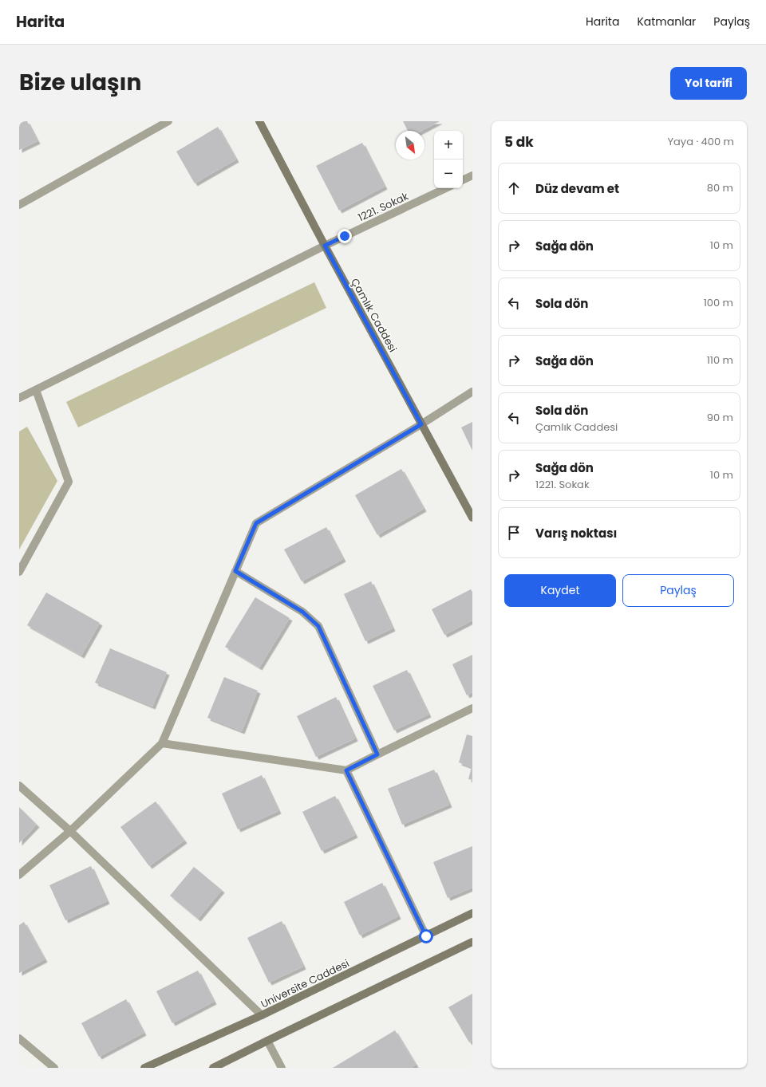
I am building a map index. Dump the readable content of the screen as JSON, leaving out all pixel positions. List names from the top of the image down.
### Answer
{
  "streets": {
    "street": ["1221. Sokak", "Çamlık Caddesi", "Universite Caddesi"]
  },
  "crossings": [
    ["1221. Sokak", "Çamlık Caddesi"]
  ],
  "north": "bottom right",
  "page": {
    "header": "Harita",
    "nav": ["Harita", "Katmanlar", "Paylaş"],
    "title": "Bize ulaşın",
    "buttons": [
      "Yol tarifi",
      ["Kaydet", "Paylaş"]
    ],
    "heading": ["5 dk", "Yaya · 400 m"],
    "map_buttons": ["+", "−"],
    "list": [
      ["Düz devam et", "80 m"],
      ["Sağa dön", "10 m"],
      ["Sola dön", "100 m"],
      ["Sağa dön", "110 m"],
      ["Sola dön", "Çamlık Caddesi", "90 m"],
      ["Sağa dön", "1221. Sokak", "10 m"],
      "Varış noktası"
    ]
  }
}
